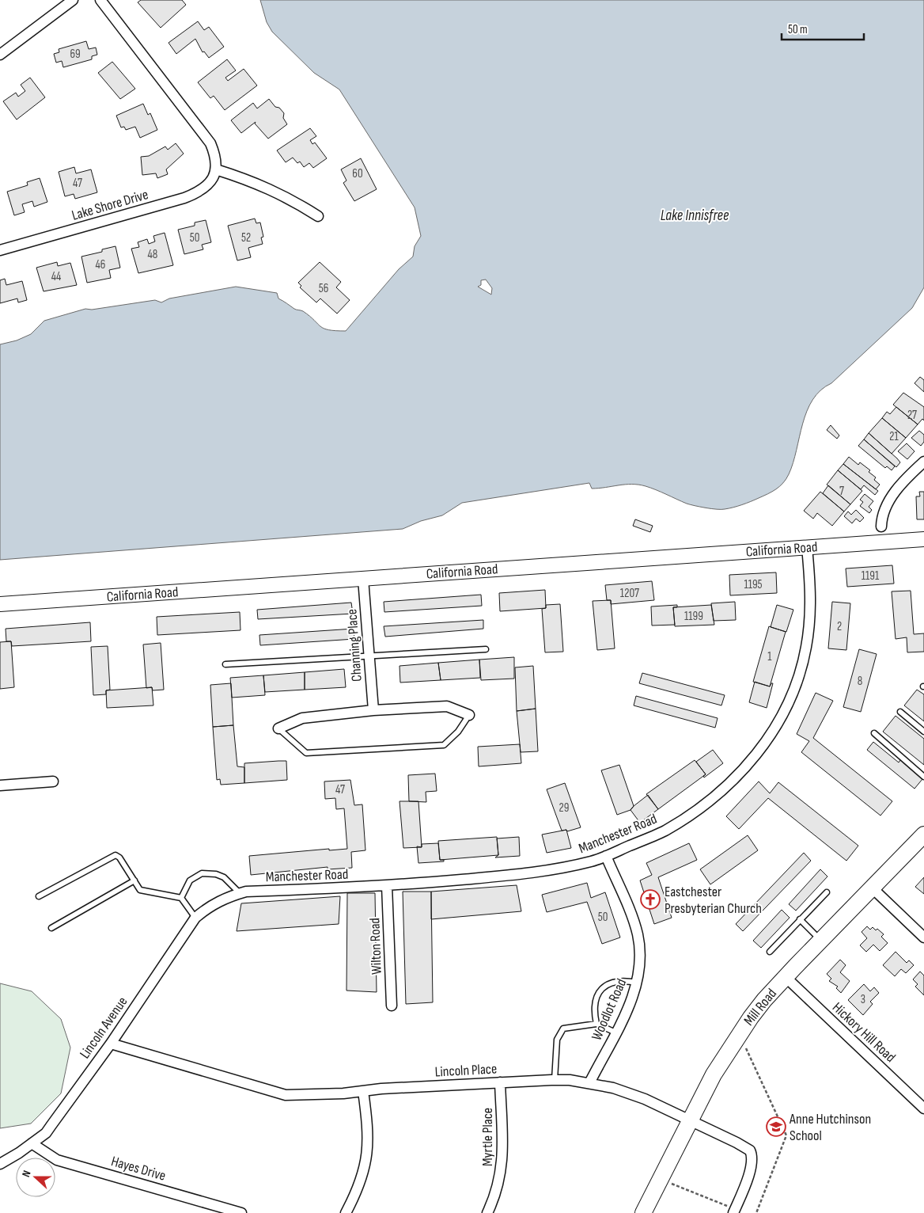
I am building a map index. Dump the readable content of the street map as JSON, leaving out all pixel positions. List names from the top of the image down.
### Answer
{
  "streets": {
    "main road": ["California Road", "Mill Road"],
    "street": [
      "Lake Shore Drive",
      "Channing Place",
      "Manchester Road",
      "Wilton Road",
      "Woodlot Road",
      "Lincoln Avenue",
      "Hickory Hill Road",
      "Lincoln Place",
      "Myrtle Place",
      "Hayes Drive"
    ]
  },
  "crossings": [
    ["California Road", "Channing Place"],
    ["California Road", "Manchester Road"],
    ["Manchester Road", "Wilton Road"],
    ["Manchester Road", "Woodlot Road"],
    ["Manchester Road", "Lincoln Avenue"],
    ["Mill Road", "Hickory Hill Road"],
    ["Mill Road", "Lincoln Place"],
    ["Woodlot Road", "Lincoln Place"],
    ["Lincoln Avenue", "Lincoln Place"],
    ["Lincoln Avenue", "Hayes Drive"],
    ["Lincoln Place", "Myrtle Place"]
  ],
  "water": ["Lake Innisfree"],
  "places": {
    "church": ["Eastchester Presbyterian Church"],
    "school or university": ["Anne Hutchinson School"]
  },
  "house_numbers": [
    "69",
    "60",
    "47",
    "50",
    "52",
    "48",
    "46",
    "44",
    "56",
    "27",
    "21",
    "7",
    "1191",
    "1195",
    "1207",
    "1199",
    "2",
    "1",
    "8",
    "47",
    "29",
    "50",
    "3"
  ],
  "scale_bar": "50 m",
  "north": "left"
}
